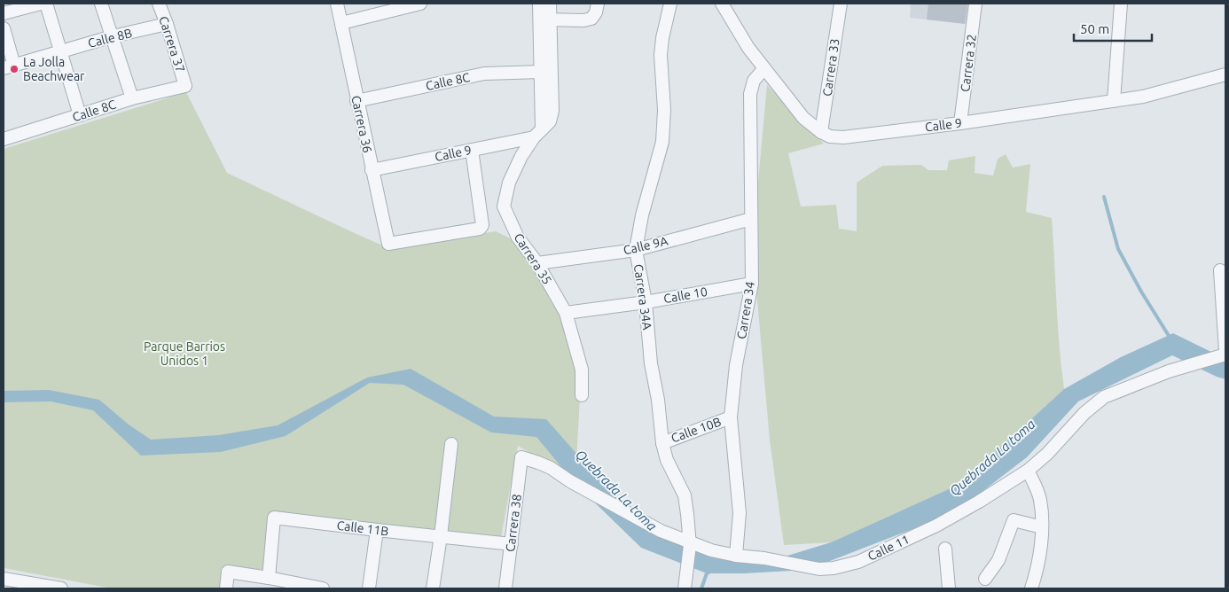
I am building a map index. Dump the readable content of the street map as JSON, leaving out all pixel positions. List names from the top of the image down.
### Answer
{
  "streets": {
    "street": [
      "Calle 8B",
      "Carrera 37",
      "Carrera 32",
      "Carrera 33",
      "Calle 8C",
      "Carrera 36",
      "Calle 9",
      "Calle 9A",
      "Carrera 35",
      "Calle 10",
      "Carrera 34A",
      "Carrera 34",
      "Calle 10B",
      "Carrera 38",
      "Calle 11B",
      "Calle 11"
    ]
  },
  "crossings": [
    ["Calle 8B", "Carrera 37"],
    ["Carrera 37", "Calle 8C"],
    ["Carrera 32", "Calle 9"],
    ["Carrera 33", "Calle 9"],
    ["Calle 8C", "Carrera 36"],
    ["Calle 8C", "Carrera 35"],
    ["Carrera 36", "Calle 9"],
    ["Calle 9", "Carrera 35"],
    ["Calle 9", "Carrera 34"],
    ["Calle 9A", "Carrera 35"],
    ["Calle 9A", "Carrera 34A"],
    ["Calle 9A", "Carrera 34"],
    ["Carrera 35", "Calle 10"],
    ["Calle 10", "Carrera 34A"],
    ["Calle 10", "Carrera 34"],
    ["Carrera 34A", "Calle 10B"],
    ["Carrera 34A", "Calle 11"],
    ["Carrera 34", "Calle 10B"],
    ["Carrera 34", "Calle 11"],
    ["Carrera 38", "Calle 11B"],
    ["Carrera 38", "Calle 11"]
  ],
  "water": ["Quebrada La toma"],
  "parks": ["Parque Barrios Unidos 1"],
  "places": ["La Jolla Beachwear"],
  "scale_bar": "50 m"
}
